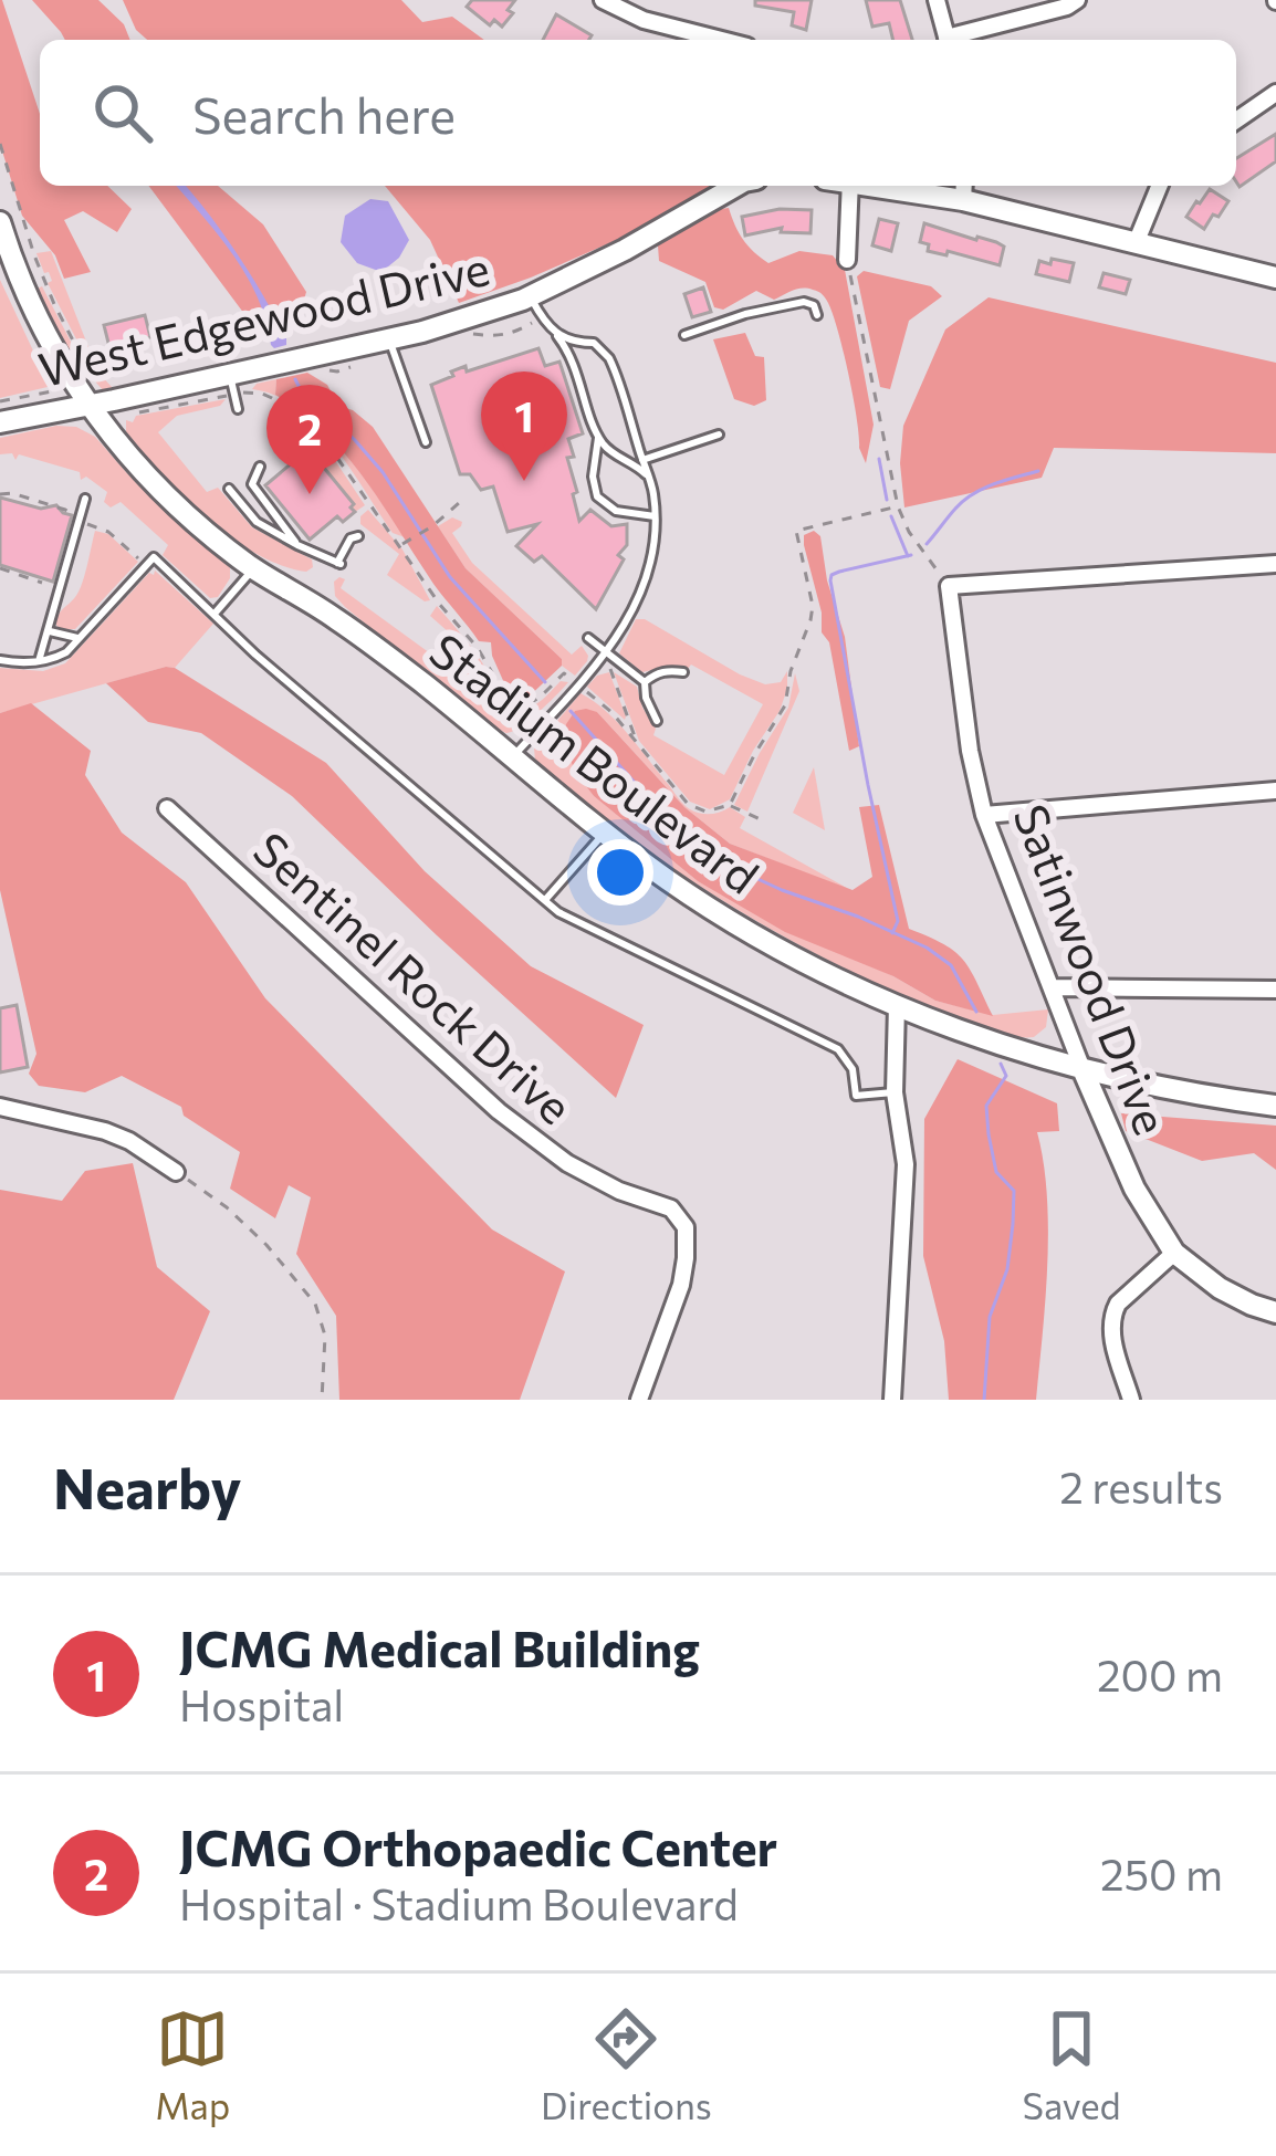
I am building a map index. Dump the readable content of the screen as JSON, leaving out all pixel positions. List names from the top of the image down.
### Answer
{
  "streets": {
    "main road": ["West Edgewood Drive", "Stadium Boulevard", "Satinwood Drive"],
    "street": ["Sentinel Rock Drive"]
  },
  "crossings": [
    ["West Edgewood Drive", "Stadium Boulevard"],
    ["Stadium Boulevard", "Satinwood Drive"]
  ],
  "page": {
    "search": "Search here",
    "pins": ["1", "2"],
    "heading": ["Nearby", "2 results"],
    "list": [
      {
        "mark": "1",
        "name": "JCMG Medical Building",
        "note": "Hospital",
        "value": "200 m"
      },
      {
        "mark": "2",
        "name": "JCMG Orthopaedic Center",
        "note": "Hospital · Stadium Boulevard",
        "value": "250 m"
      }
    ],
    "nav": ["Map", "Directions", "Saved"]
  }
}
